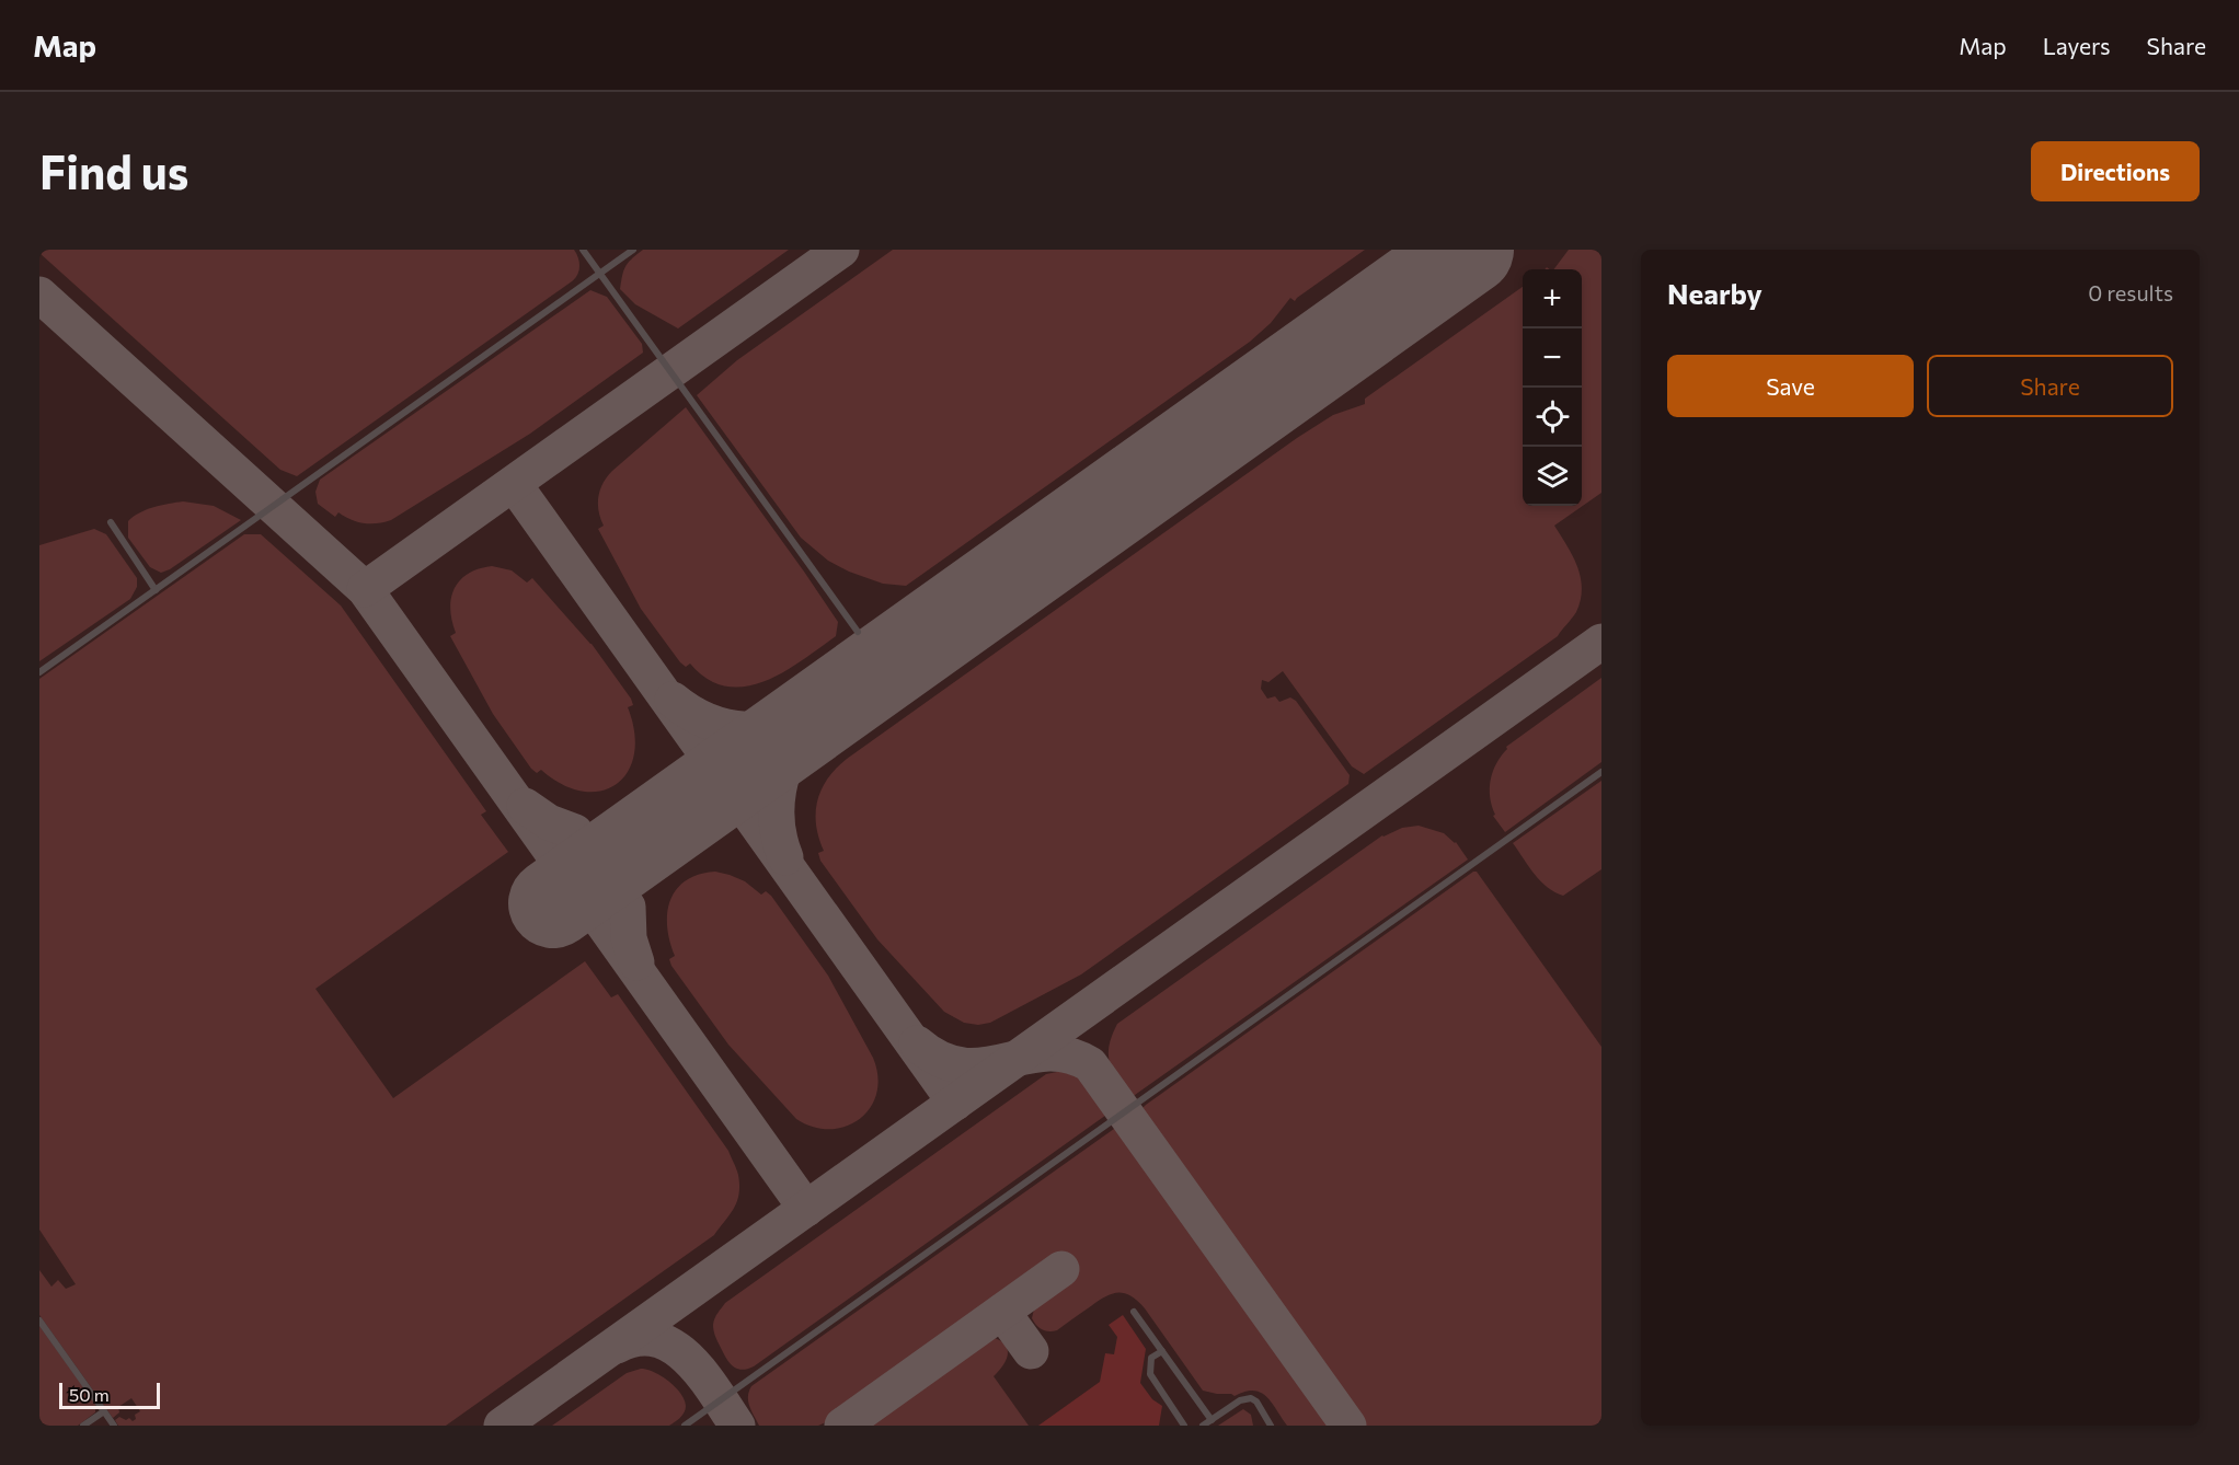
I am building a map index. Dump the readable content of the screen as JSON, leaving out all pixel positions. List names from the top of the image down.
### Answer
{
  "scale_bar": "50 m",
  "page": {
    "header": "Map",
    "nav": ["Map", "Layers", "Share"],
    "buttons": [
      "Directions",
      ["Save", "Share"]
    ],
    "title": "Find us",
    "heading": ["Nearby", "0 results"],
    "map_buttons": ["+", "−"],
    "scale": "50 m"
  }
}
